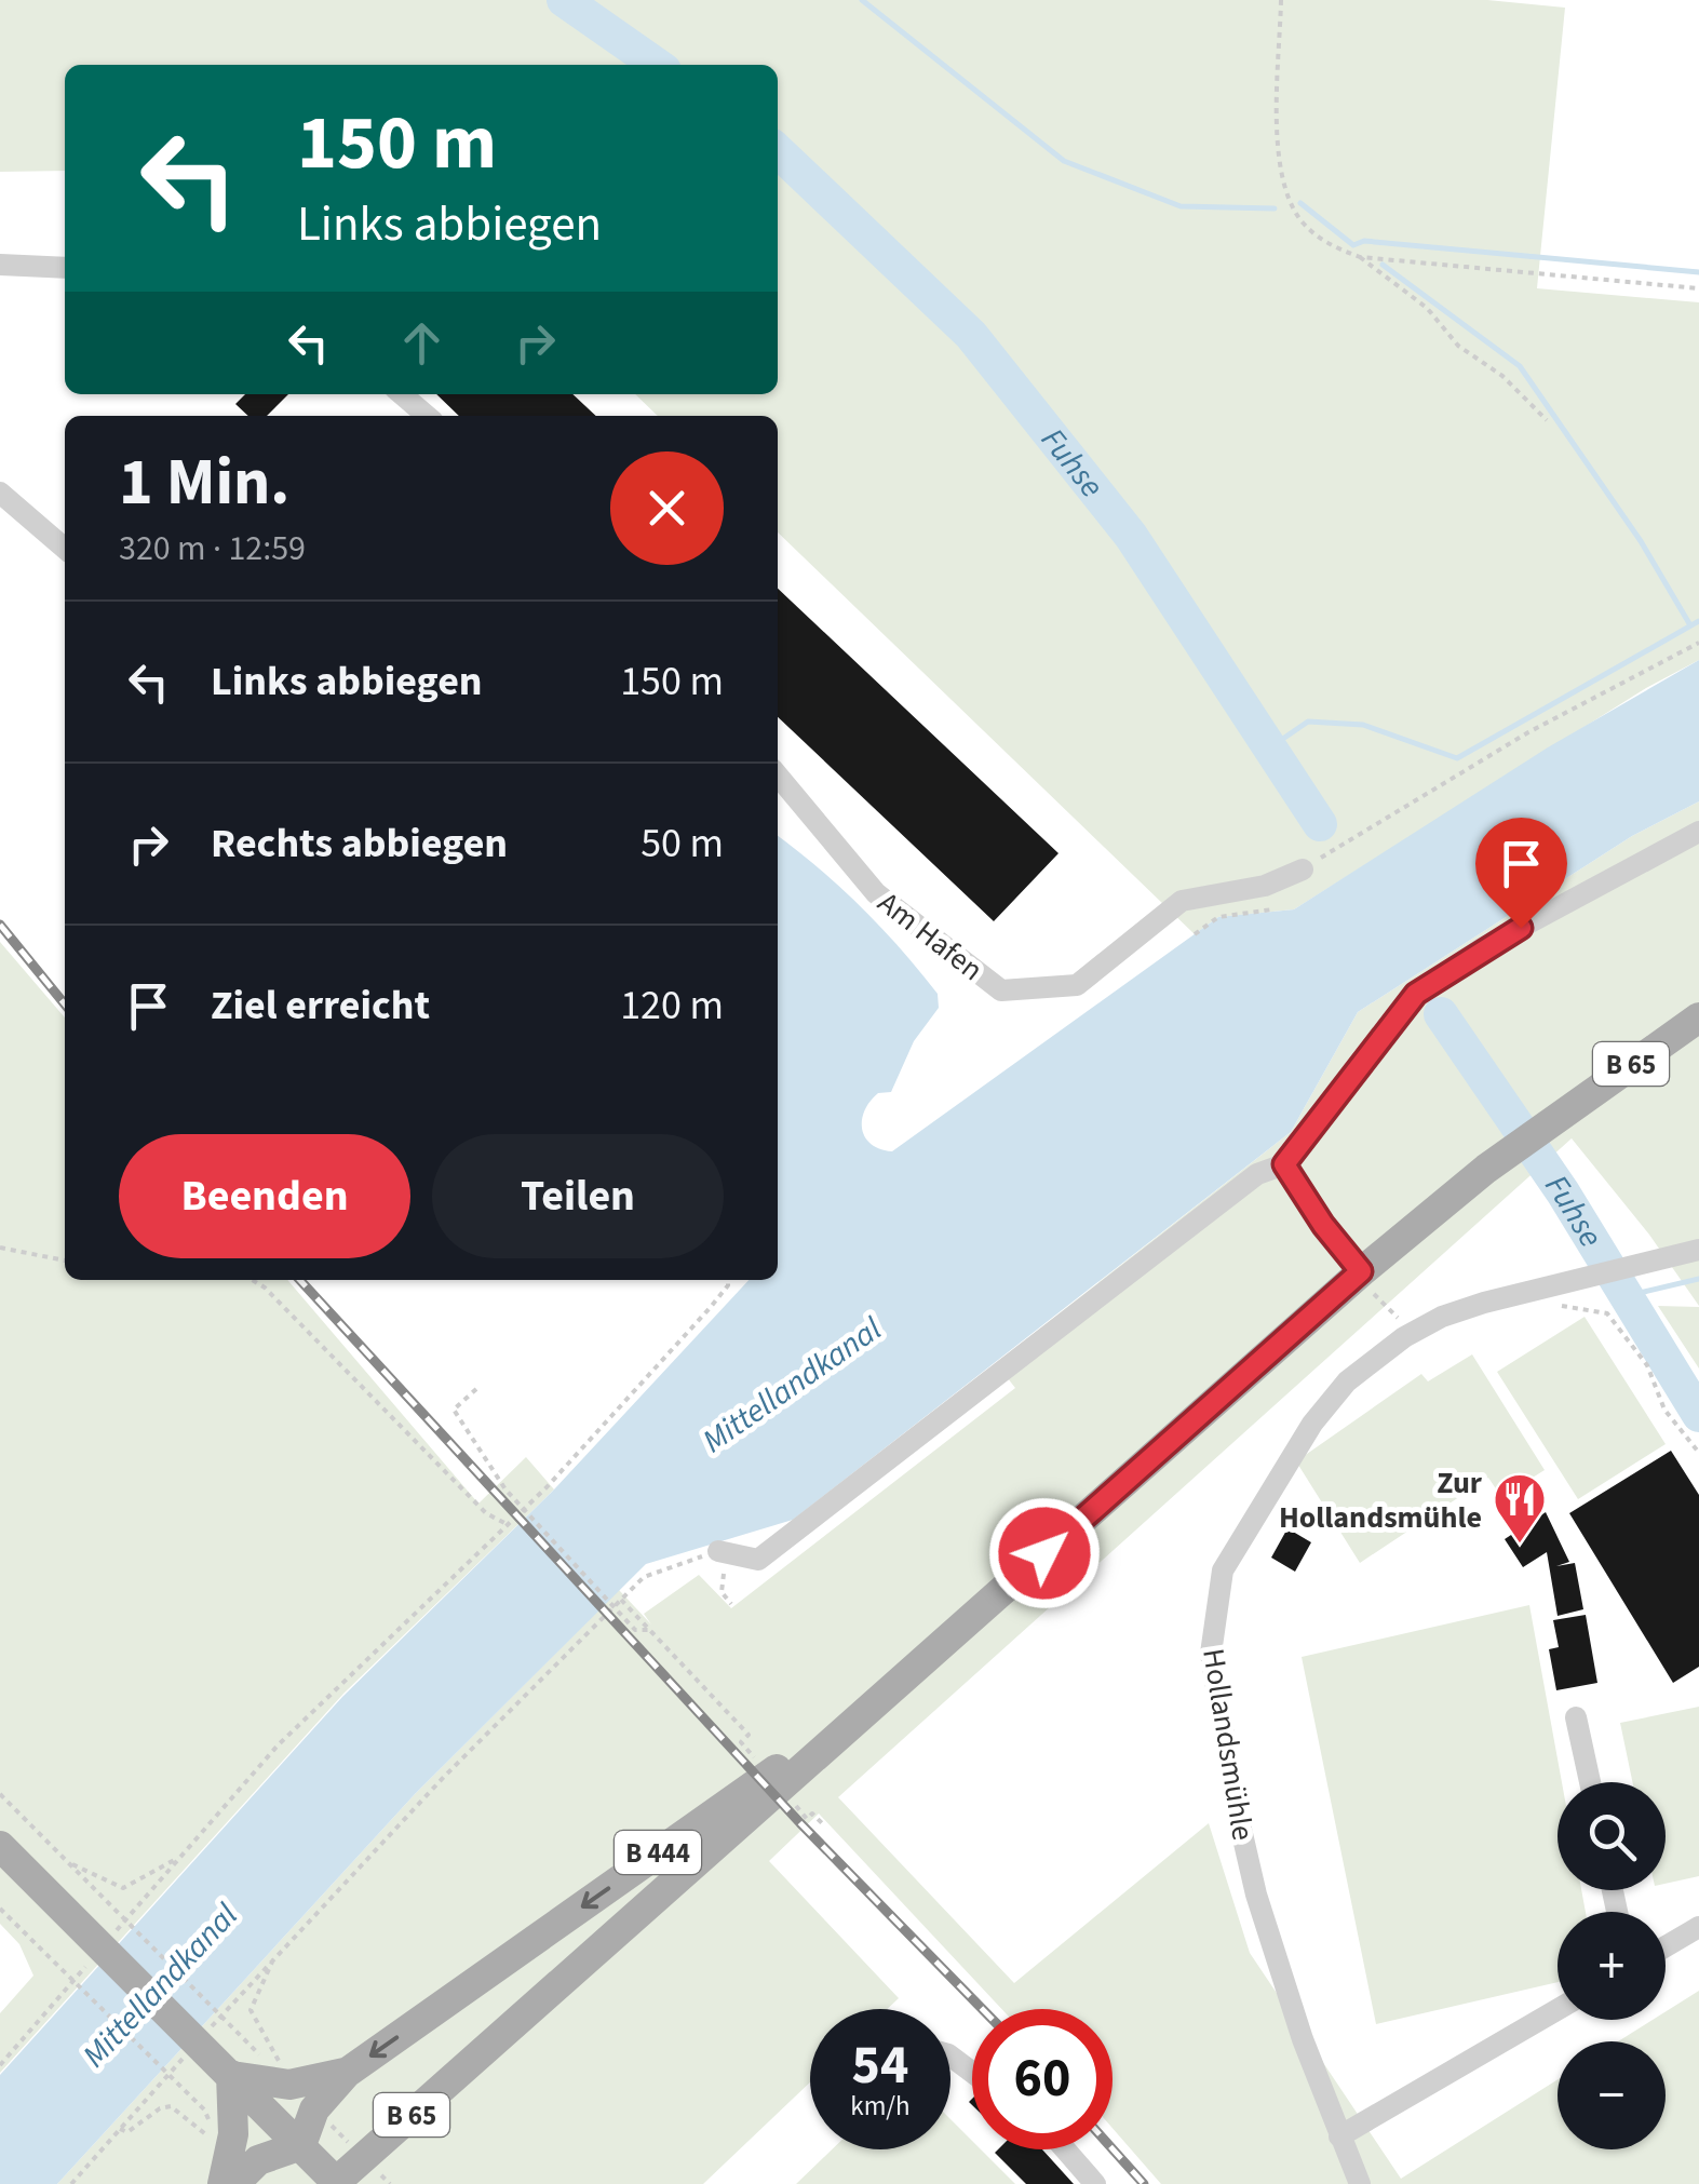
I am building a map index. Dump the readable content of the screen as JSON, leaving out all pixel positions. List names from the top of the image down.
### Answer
{
  "streets": {
    "main road": ["B 65", "B 444"],
    "street": ["Am Hafen", "Hollandsmühle"]
  },
  "crossings": [
    ["B 65", "B 444"]
  ],
  "water": ["Fuhse", "Mittellandkanal"],
  "places": {
    "restaurant": ["Zur Hollandsmühle"]
  },
  "page": {
    "turn": ["150 m", "Links abbiegen"],
    "heading": ["1 Min.", "320 m · 12:59"],
    "list": [
      {
        "name": "Links abbiegen",
        "value": "150 m"
      },
      {
        "name": "Rechts abbiegen",
        "value": "50 m"
      },
      {
        "name": "Ziel erreicht",
        "value": "120 m"
      }
    ],
    "buttons": ["Beenden", "Teilen"],
    "map_buttons": ["+", "−"],
    "speed": "54 km/h",
    "limit": "60"
  }
}
